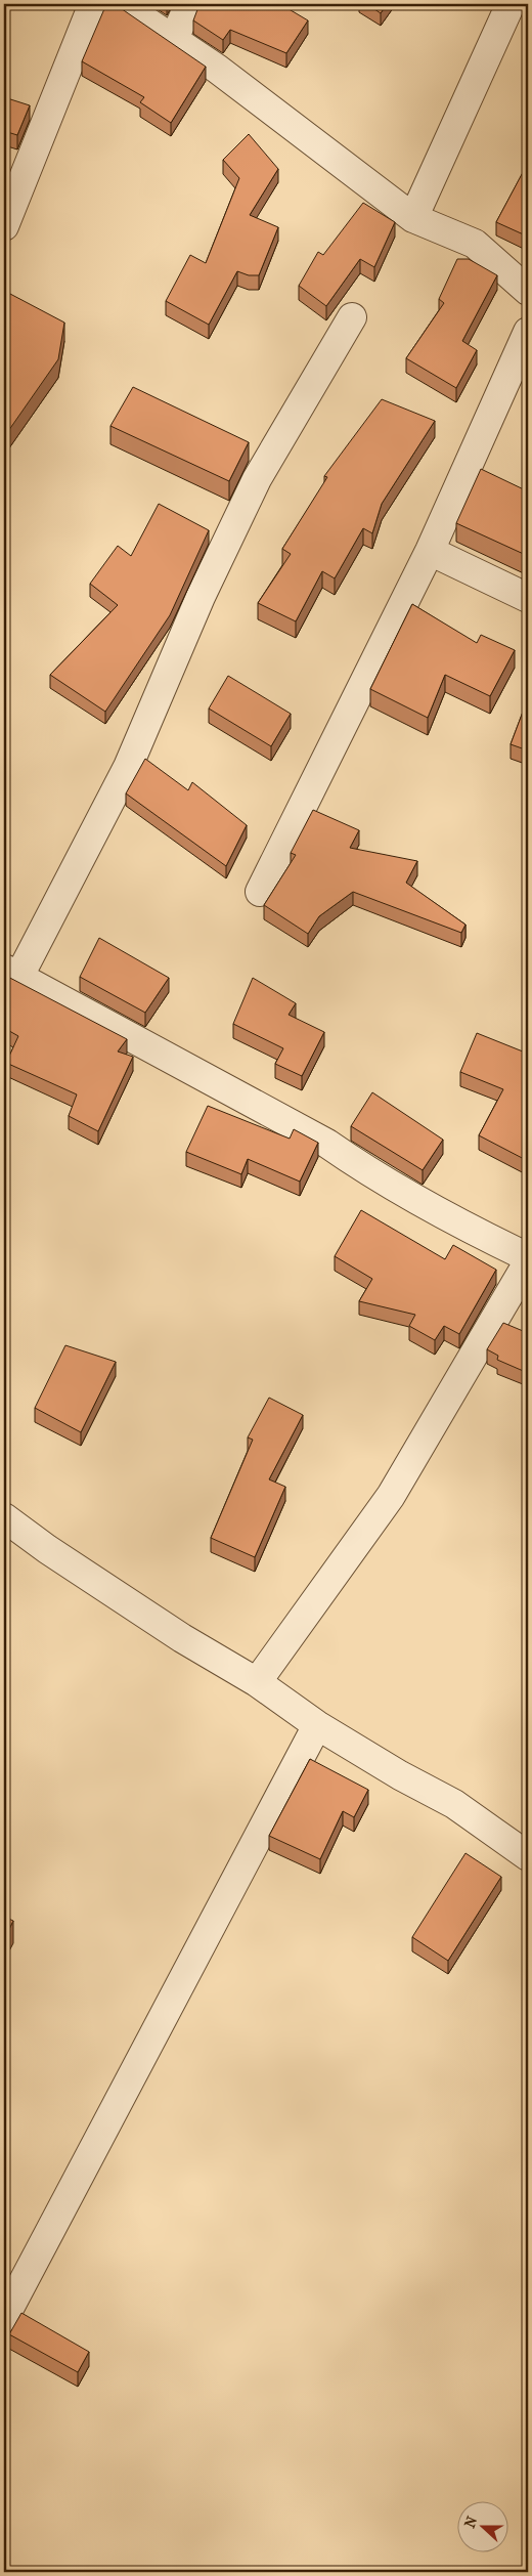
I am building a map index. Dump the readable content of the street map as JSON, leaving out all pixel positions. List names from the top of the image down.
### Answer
{
  "north": "left"
}
